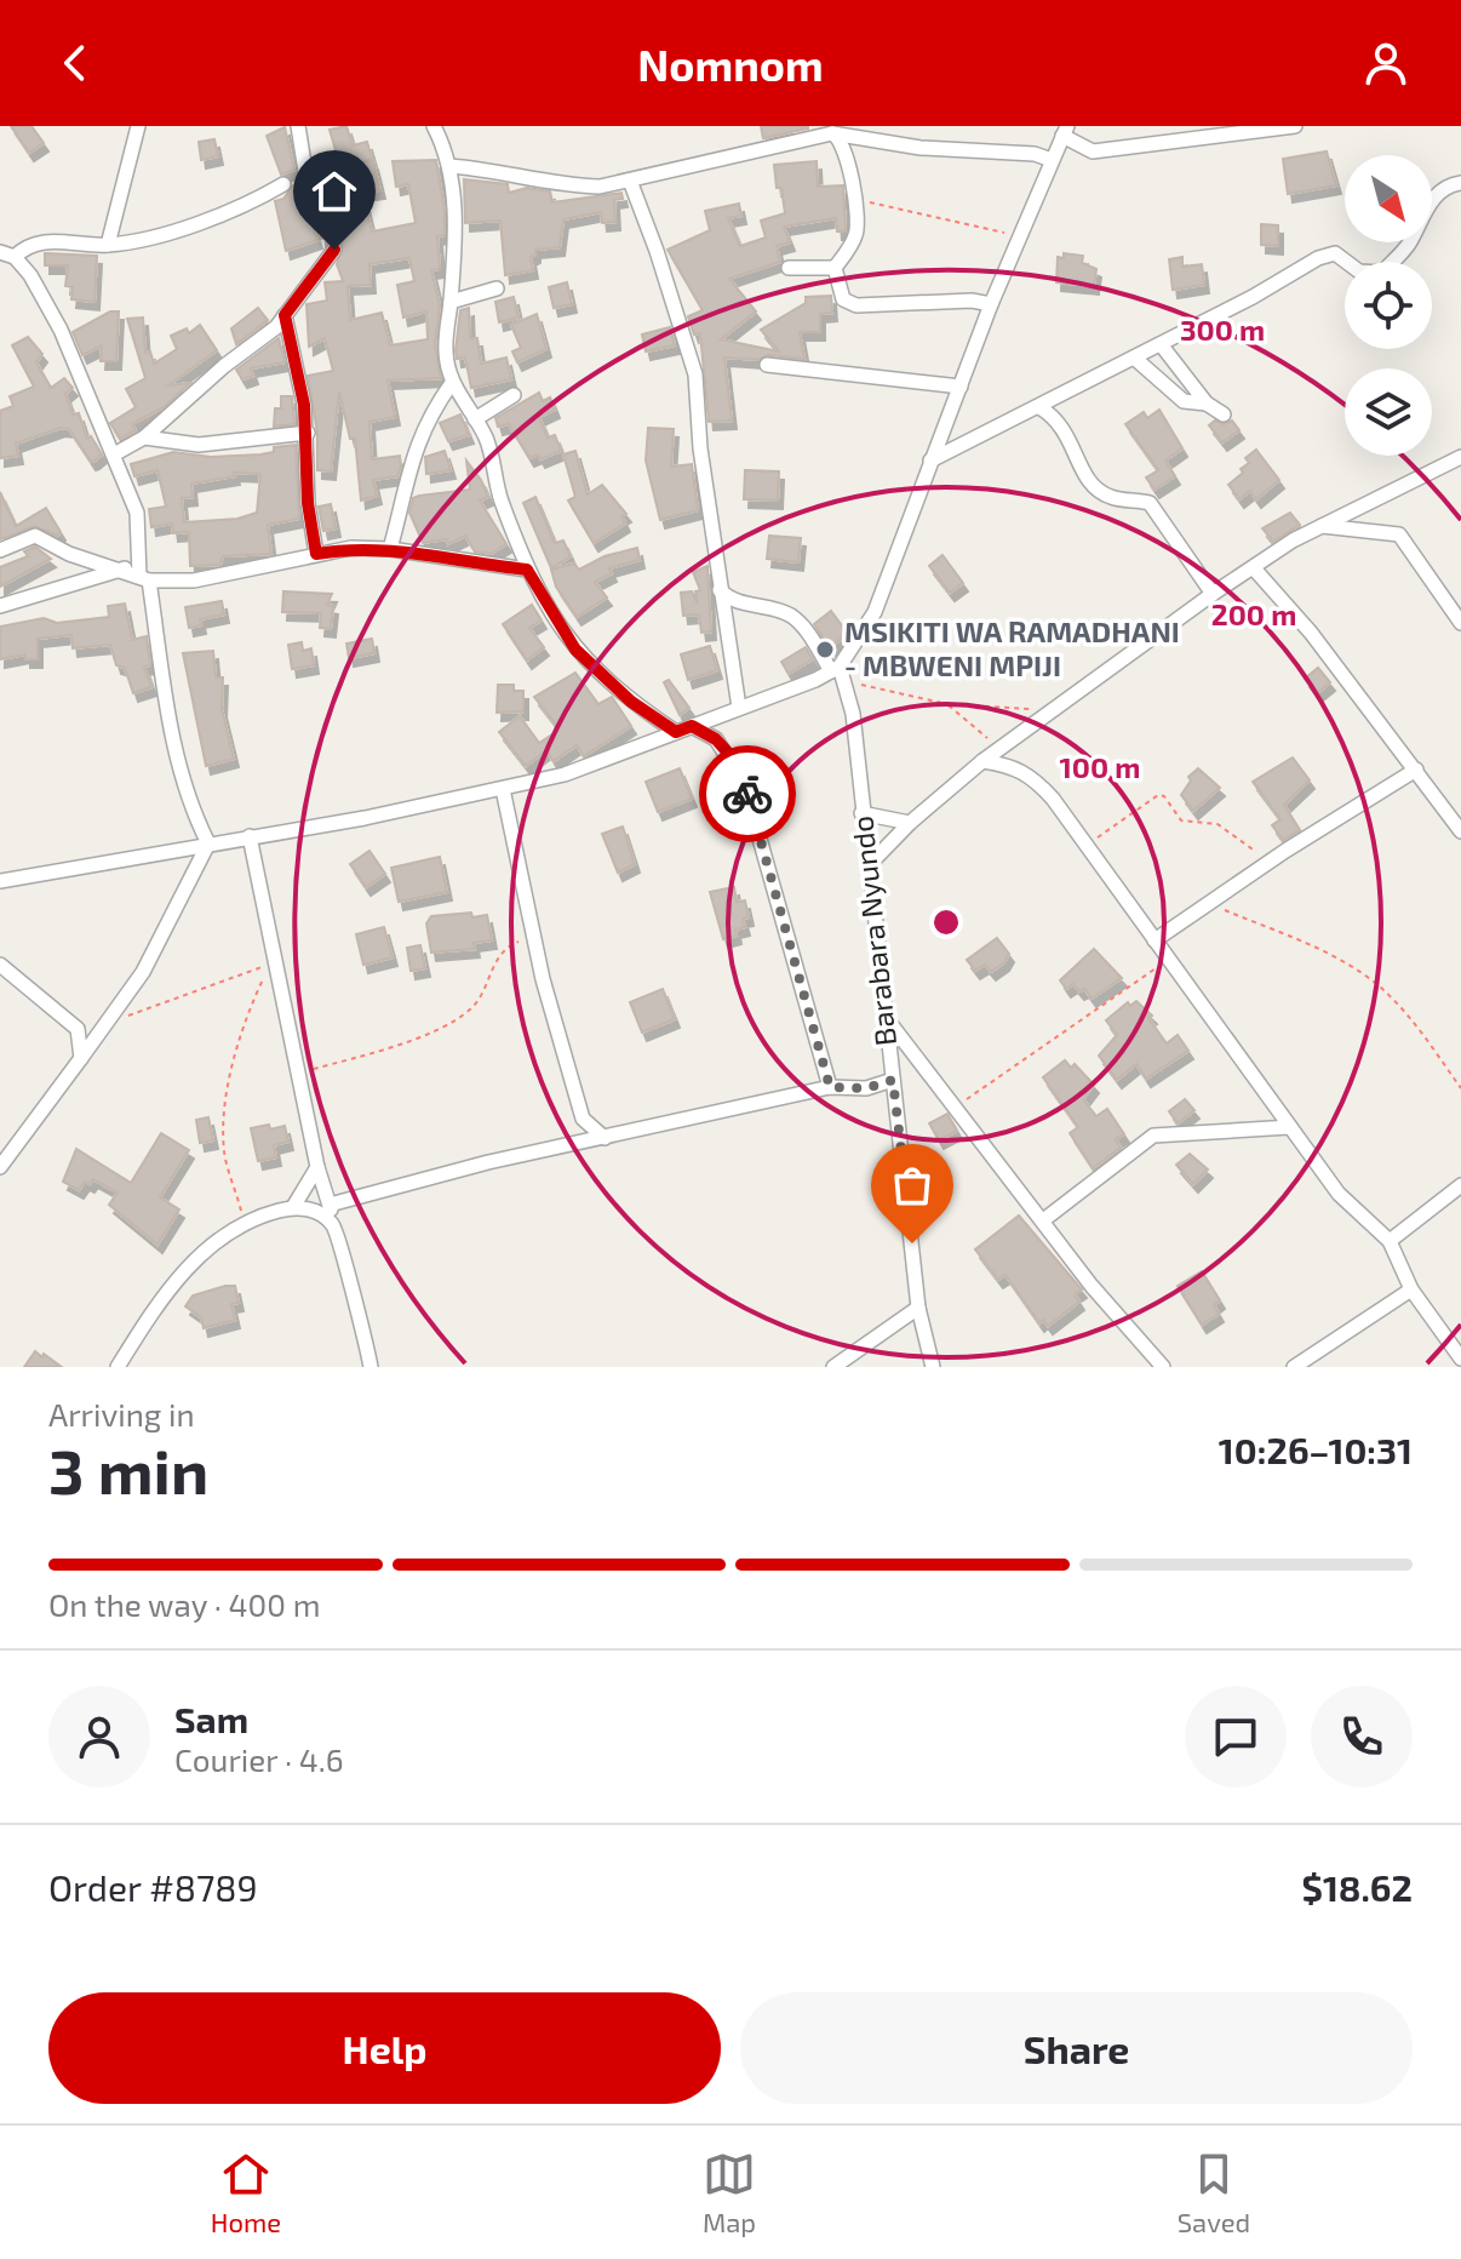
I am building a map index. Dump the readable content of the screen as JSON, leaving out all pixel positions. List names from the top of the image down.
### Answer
{
  "streets": {
    "street": ["Barabara Nyundo"]
  },
  "places": ["MSIKITI WA RAMADHANI - MBWENI MPIJI"],
  "north": "bottom right",
  "page": {
    "header": "Nomnom",
    "heading": ["3 min", "Arriving in", "10:26–10:31"],
    "panel": [
      "Sam",
      "Courier · 4.6",
      "Order #8789",
      "$18.62"
    ],
    "bar": "On the way · 400 m",
    "buttons": ["Help", "Share"],
    "tabs": ["Home", "Map", "Saved"]
  },
  "rings": ["300 m", "200 m", "100 m"]
}
